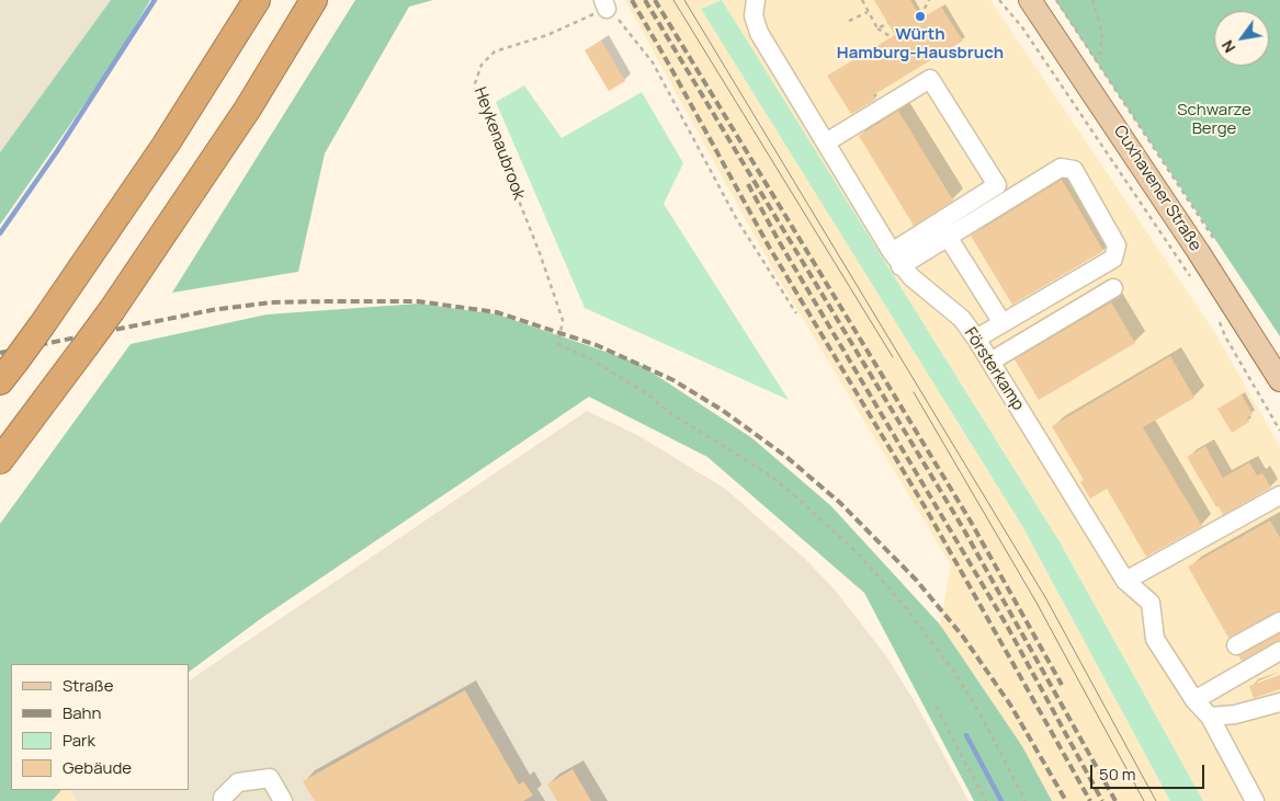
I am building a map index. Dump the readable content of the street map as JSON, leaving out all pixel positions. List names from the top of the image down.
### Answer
{
  "streets": {
    "main road": ["Cuxhavener Straße"],
    "street": ["Försterkamp"],
    "path": ["Heykenaubrook"]
  },
  "parks": ["Schwarze Berge"],
  "places": ["Würth Hamburg-Hausbruch"],
  "legend": [
    "Straße",
    "Bahn",
    "Park",
    "Gebäude"
  ],
  "scale_bar": "50 m",
  "north": "bottom left"
}
